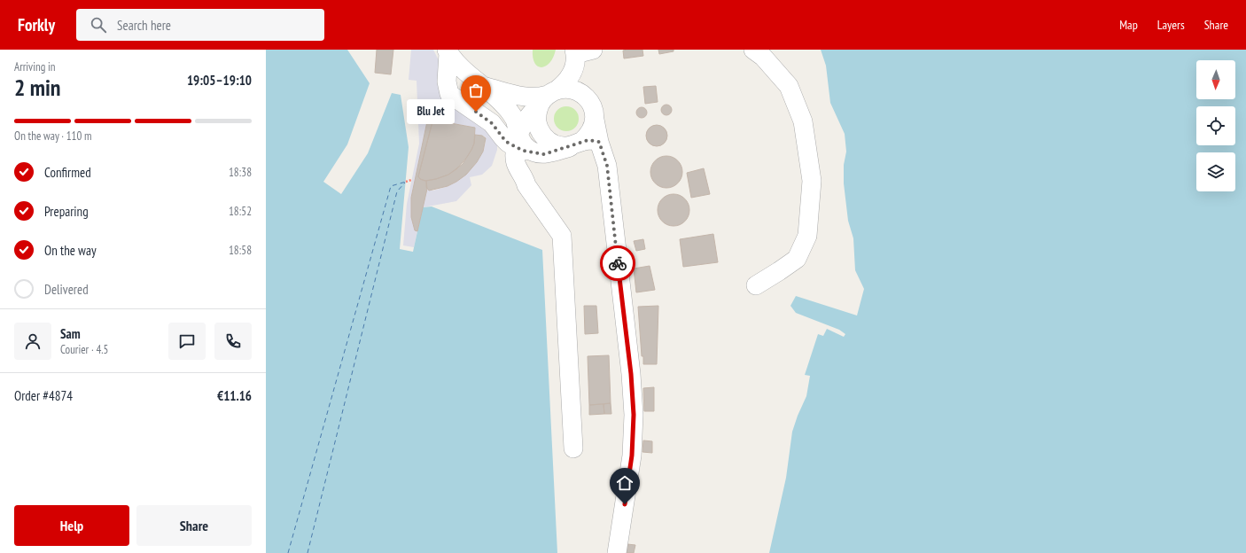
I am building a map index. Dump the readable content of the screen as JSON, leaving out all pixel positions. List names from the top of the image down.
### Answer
{
  "places": ["Blu Jet"],
  "north": "bottom",
  "page": {
    "header": "Forkly",
    "search": "Search here",
    "nav": ["Map", "Layers", "Share"],
    "heading": ["2 min", "Arriving in", "19:05–19:10"],
    "panel": [
      "Sam",
      "Courier · 4.5",
      "Order #4874",
      "€11.16"
    ],
    "bubble": "Blu Jet",
    "bar": "On the way · 110 m",
    "list": [
      ["Confirmed", "18:38"],
      ["Preparing", "18:52"],
      ["On the way", "18:58"],
      "Delivered"
    ],
    "buttons": ["Help", "Share"]
  }
}
